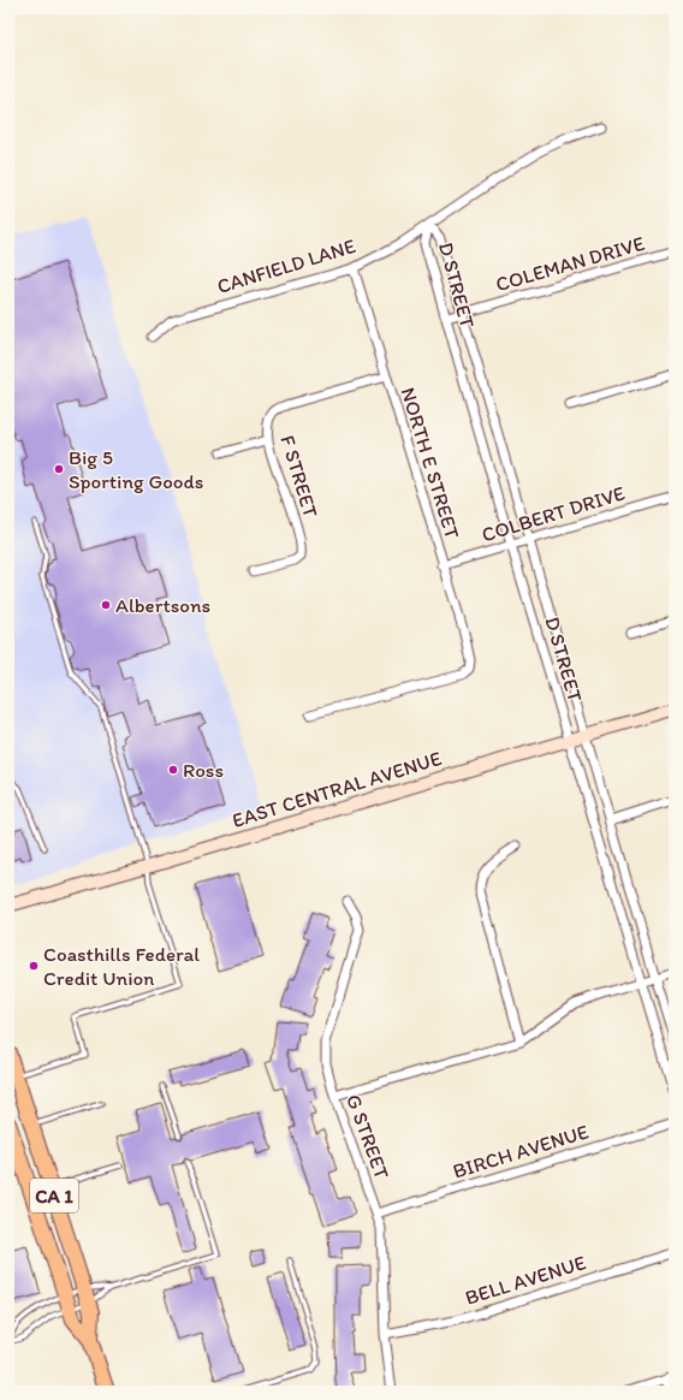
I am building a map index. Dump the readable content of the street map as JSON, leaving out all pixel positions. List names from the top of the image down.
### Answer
{
  "streets": {
    "highway": ["CA 1"],
    "main road": ["EAST CENTRAL AVENUE"],
    "street": [
      "COLEMAN DRIVE",
      "CANFIELD LANE",
      "D STREET",
      "NORTH E STREET",
      "F STREET",
      "COLBERT DRIVE",
      "G STREET",
      "BIRCH AVENUE",
      "BELL AVENUE"
    ]
  },
  "crossings": [
    ["COLEMAN DRIVE", "D STREET"],
    ["CANFIELD LANE", "D STREET"],
    ["CANFIELD LANE", "NORTH E STREET"],
    ["D STREET", "COLBERT DRIVE"],
    ["D STREET", "EAST CENTRAL AVENUE"],
    ["NORTH E STREET", "F STREET"],
    ["NORTH E STREET", "COLBERT DRIVE"],
    ["G STREET", "BIRCH AVENUE"],
    ["G STREET", "BELL AVENUE"]
  ],
  "places": [
    "Big 5 Sporting Goods",
    "Albertsons",
    "Ross",
    "Coasthills Federal Credit Union"
  ]
}
